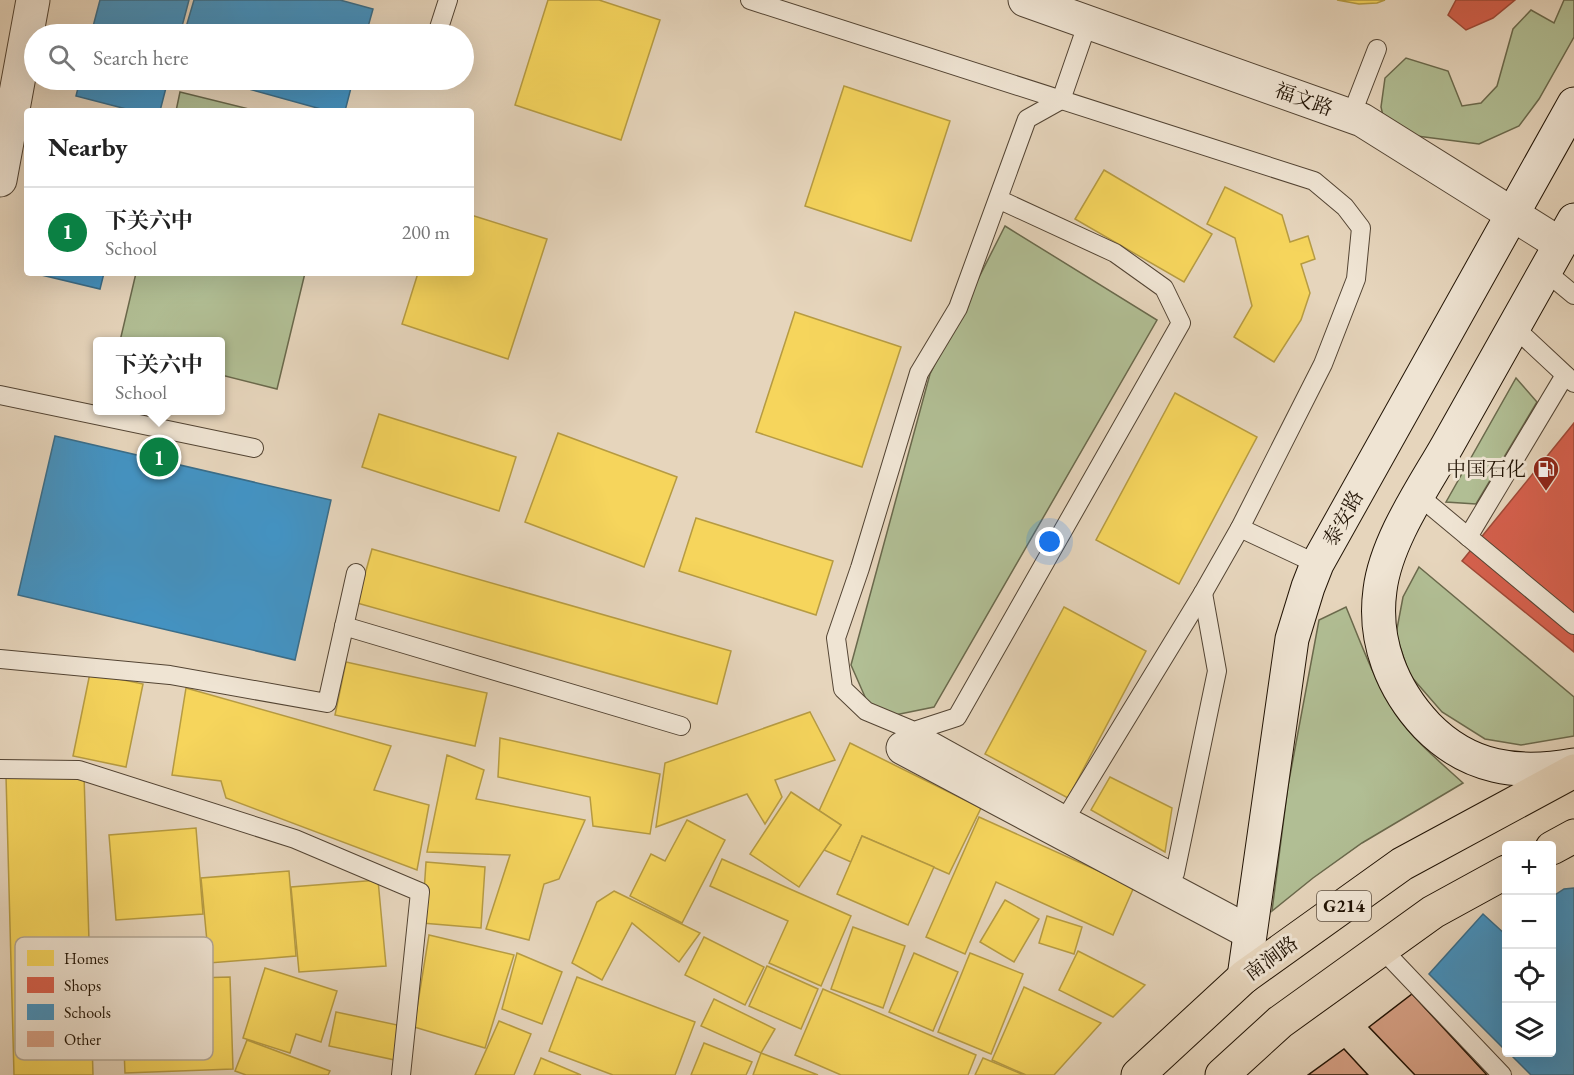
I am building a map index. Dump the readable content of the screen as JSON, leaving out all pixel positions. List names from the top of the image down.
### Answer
{
  "streets": {
    "highway": ["G214", "南涧路"],
    "main road": ["福文路", "泰安路"]
  },
  "crossings": [
    ["福文路", "泰安路"],
    ["泰安路", "南涧路"]
  ],
  "places": {
    "fuel station": ["中国石化"]
  },
  "legend": [
    "Homes",
    "Shops",
    "Schools",
    "Other"
  ],
  "page": {
    "search": "Search here",
    "heading": "Nearby",
    "list": [
      {
        "mark": "1",
        "name": "下关六中",
        "note": "School",
        "value": "200 m"
      }
    ],
    "popup": ["下关六中", "School"],
    "pins": "1",
    "map_buttons": ["+", "−"]
  }
}
